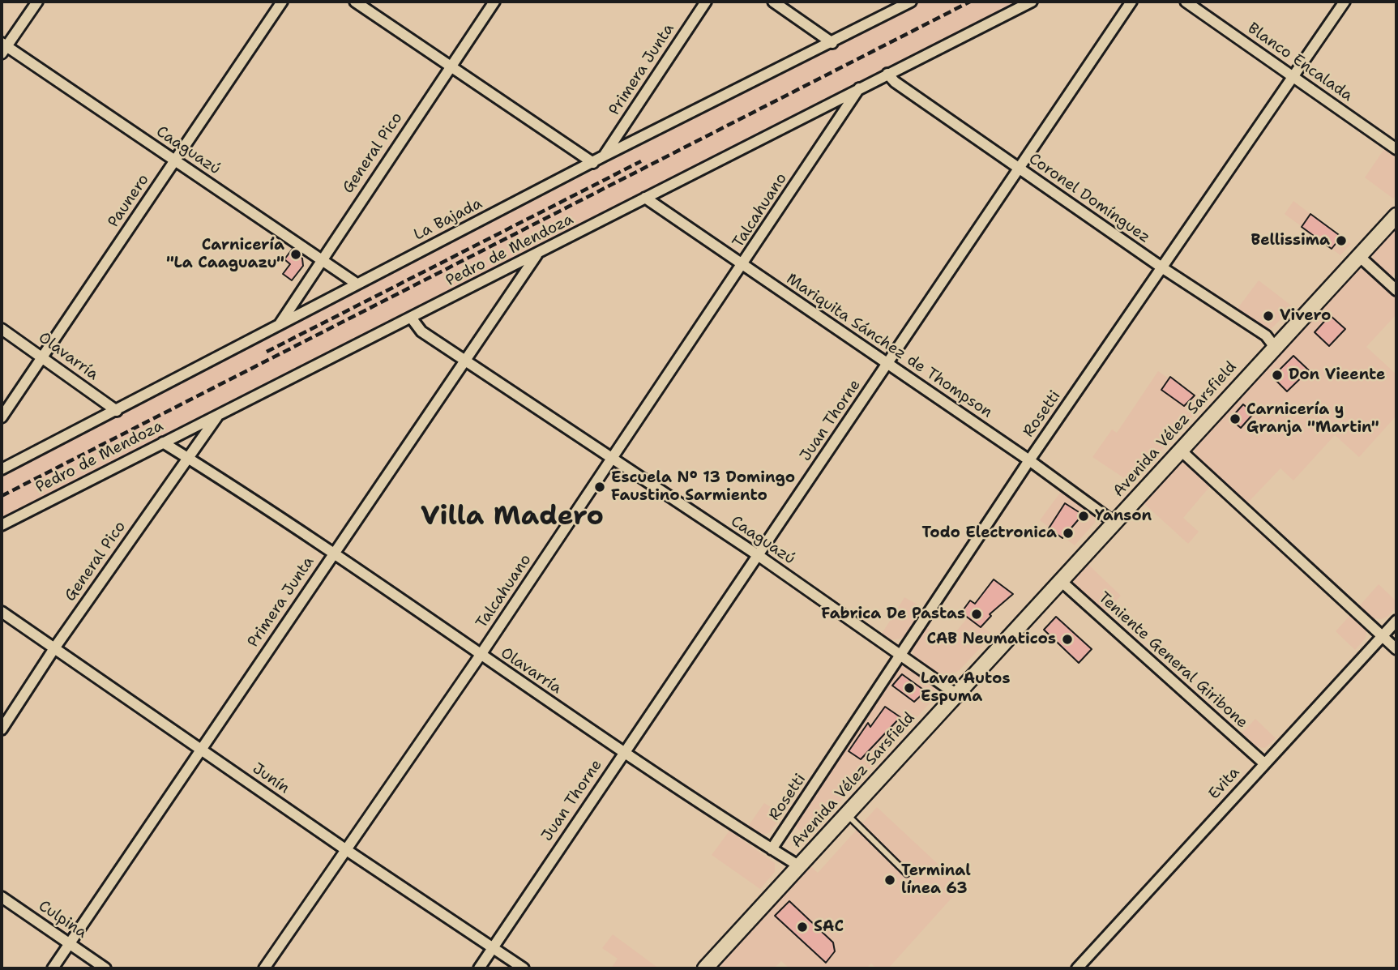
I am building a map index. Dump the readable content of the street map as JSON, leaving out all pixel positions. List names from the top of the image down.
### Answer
{
  "streets": {
    "main road": ["Avenida Vélez Sarsfield"],
    "street": [
      "Blanco Encalada",
      "Primera Junta",
      "Caaguazú",
      "General Pico",
      "Coronel Domínguez",
      "Paunero",
      "Talcahuano",
      "La Bajada",
      "Pedro de Mendoza",
      "Mariquita Sánchez de Thompson",
      "Olavarría",
      "Rosetti",
      "Juan Thorne",
      "Teniente General Giribone",
      "Junín",
      "Evita",
      "Culpina"
    ]
  },
  "crossings": [
    ["Blanco Encalada", "Rosetti"],
    ["Primera Junta", "Caaguazú"],
    ["Primera Junta", "La Bajada"],
    ["Primera Junta", "Pedro de Mendoza"],
    ["Primera Junta", "Olavarría"],
    ["Primera Junta", "Junín"],
    ["Primera Junta", "Culpina"],
    ["Caaguazú", "General Pico"],
    ["Caaguazú", "Paunero"],
    ["Caaguazú", "Talcahuano"],
    ["Caaguazú", "La Bajada"],
    ["Caaguazú", "Pedro de Mendoza"],
    ["Caaguazú", "Rosetti"],
    ["Caaguazú", "Juan Thorne"],
    ["Caaguazú", "Avenida Vélez Sarsfield"],
    ["General Pico", "La Bajada"],
    ["General Pico", "Pedro de Mendoza"],
    ["General Pico", "Olavarría"],
    ["General Pico", "Junín"],
    ["Coronel Domínguez", "Pedro de Mendoza"],
    ["Coronel Domínguez", "Rosetti"],
    ["Coronel Domínguez", "Juan Thorne"],
    ["Coronel Domínguez", "Avenida Vélez Sarsfield"],
    ["Paunero", "Olavarría"],
    ["Talcahuano", "Pedro de Mendoza"],
    ["Talcahuano", "Mariquita Sánchez de Thompson"],
    ["Talcahuano", "Olavarría"],
    ["Talcahuano", "Junín"],
    ["La Bajada", "Olavarría"],
    ["Pedro de Mendoza", "Mariquita Sánchez de Thompson"],
    ["Pedro de Mendoza", "Olavarría"],
    ["Mariquita Sánchez de Thompson", "Rosetti"],
    ["Mariquita Sánchez de Thompson", "Juan Thorne"],
    ["Mariquita Sánchez de Thompson", "Avenida Vélez Sarsfield"],
    ["Olavarría", "Rosetti"],
    ["Olavarría", "Juan Thorne"],
    ["Olavarría", "Avenida Vélez Sarsfield"],
    ["Juan Thorne", "Junín"],
    ["Avenida Vélez Sarsfield", "Teniente General Giribone"],
    ["Teniente General Giribone", "Evita"]
  ],
  "districts": ["Villa Madero"],
  "places": [
    "Bellissima",
    "Carnicería \"La Caaguazu\"",
    "Vivero",
    "Don Vieente",
    "Carnicería y Granja \"Martin\"",
    "Escuela Nº 13 Domingo Faustino Sarmiento",
    "Yanson",
    "Todo Electronica",
    "Fabrica De Pastas",
    "CAB Neumaticos",
    "Lava Autos Espuma",
    "Terminal línea 63",
    "SAC"
  ]
}
